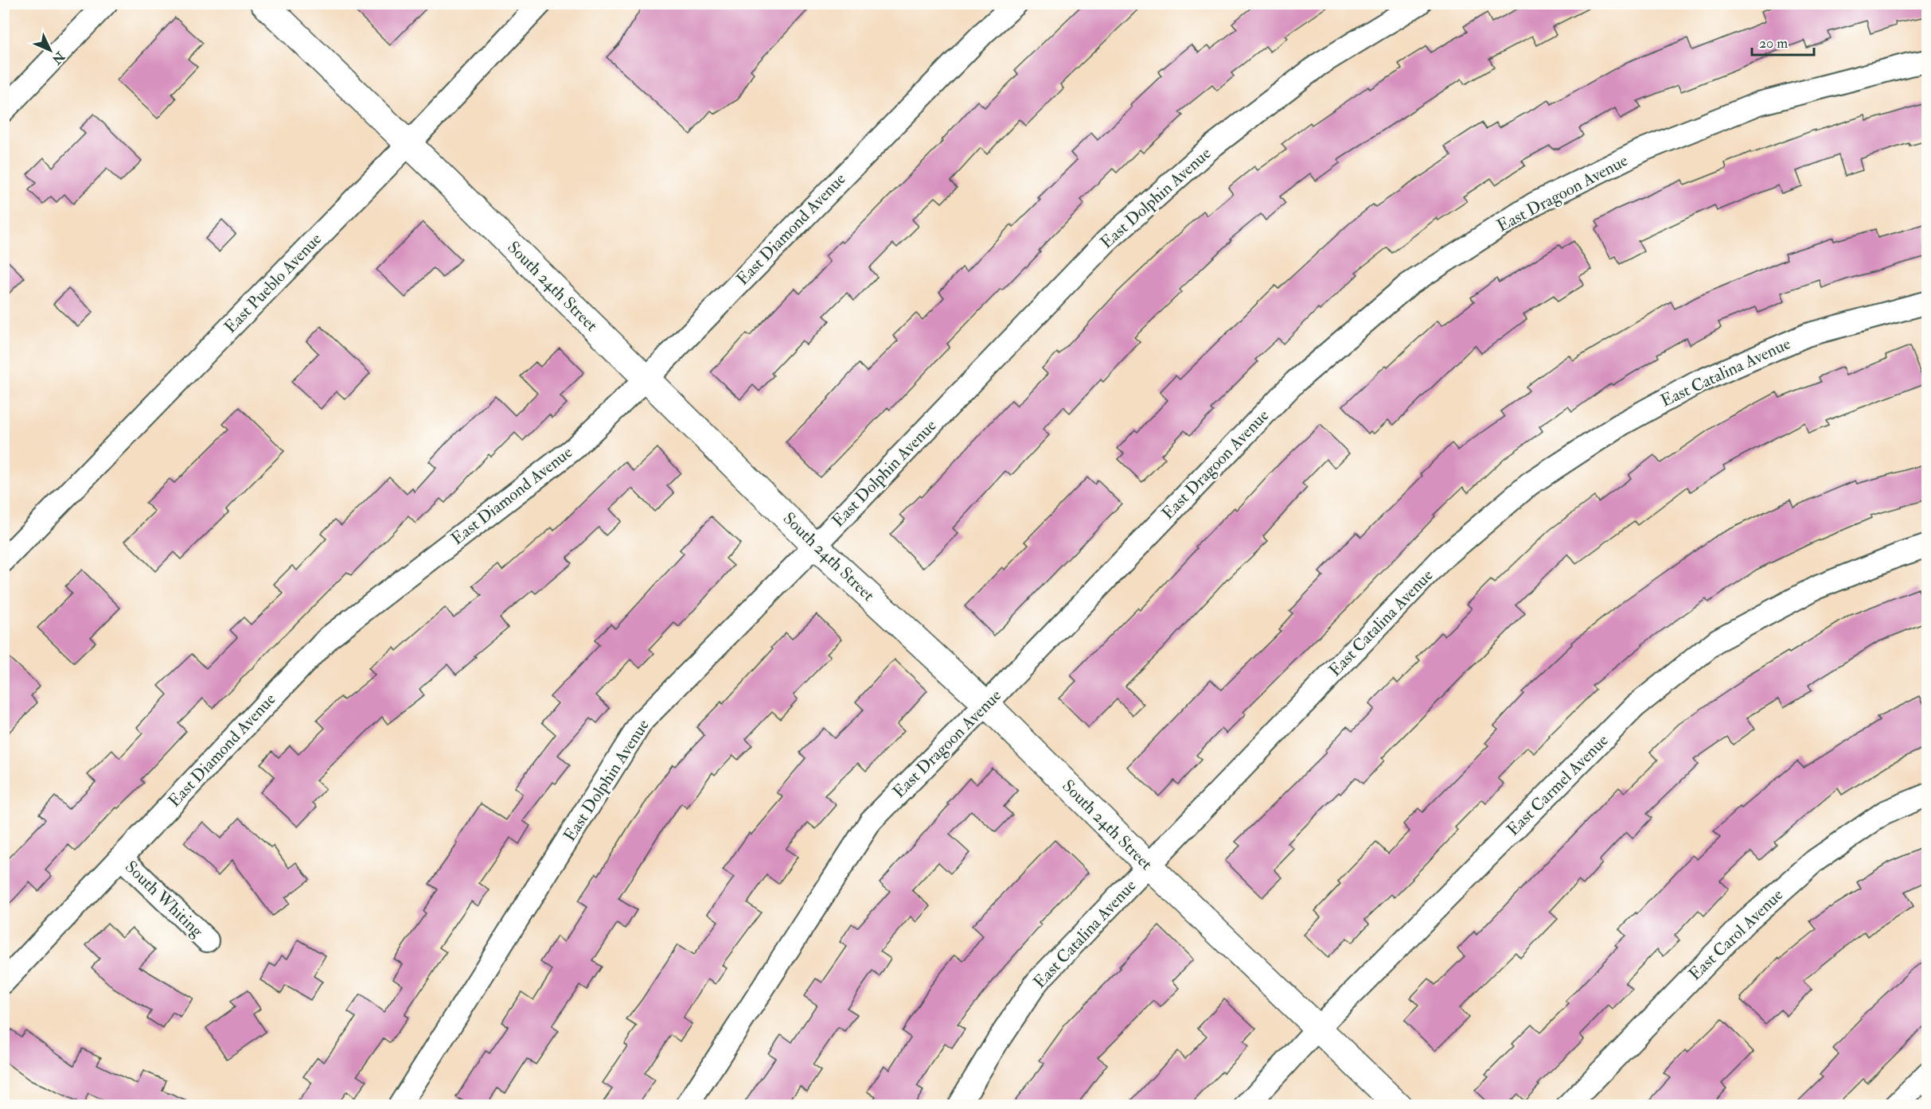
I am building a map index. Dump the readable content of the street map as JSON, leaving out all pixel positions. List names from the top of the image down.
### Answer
{
  "streets": {
    "street": [
      "East Dragoon Avenue",
      "East Dolphin Avenue",
      "East Diamond Avenue",
      "East Pueblo Avenue",
      "South 24th Street",
      "East Catalina Avenue",
      "East Carmel Avenue",
      "South Whiting",
      "East Carol Avenue"
    ]
  },
  "crossings": [
    ["East Dragoon Avenue", "South 24th Street"],
    ["East Dolphin Avenue", "South 24th Street"],
    ["East Diamond Avenue", "South 24th Street"],
    ["East Diamond Avenue", "South Whiting"],
    ["East Pueblo Avenue", "South 24th Street"],
    ["South 24th Street", "East Catalina Avenue"],
    ["South 24th Street", "East Carmel Avenue"]
  ],
  "scale_bar": "20 m",
  "north": "bottom right"
}
